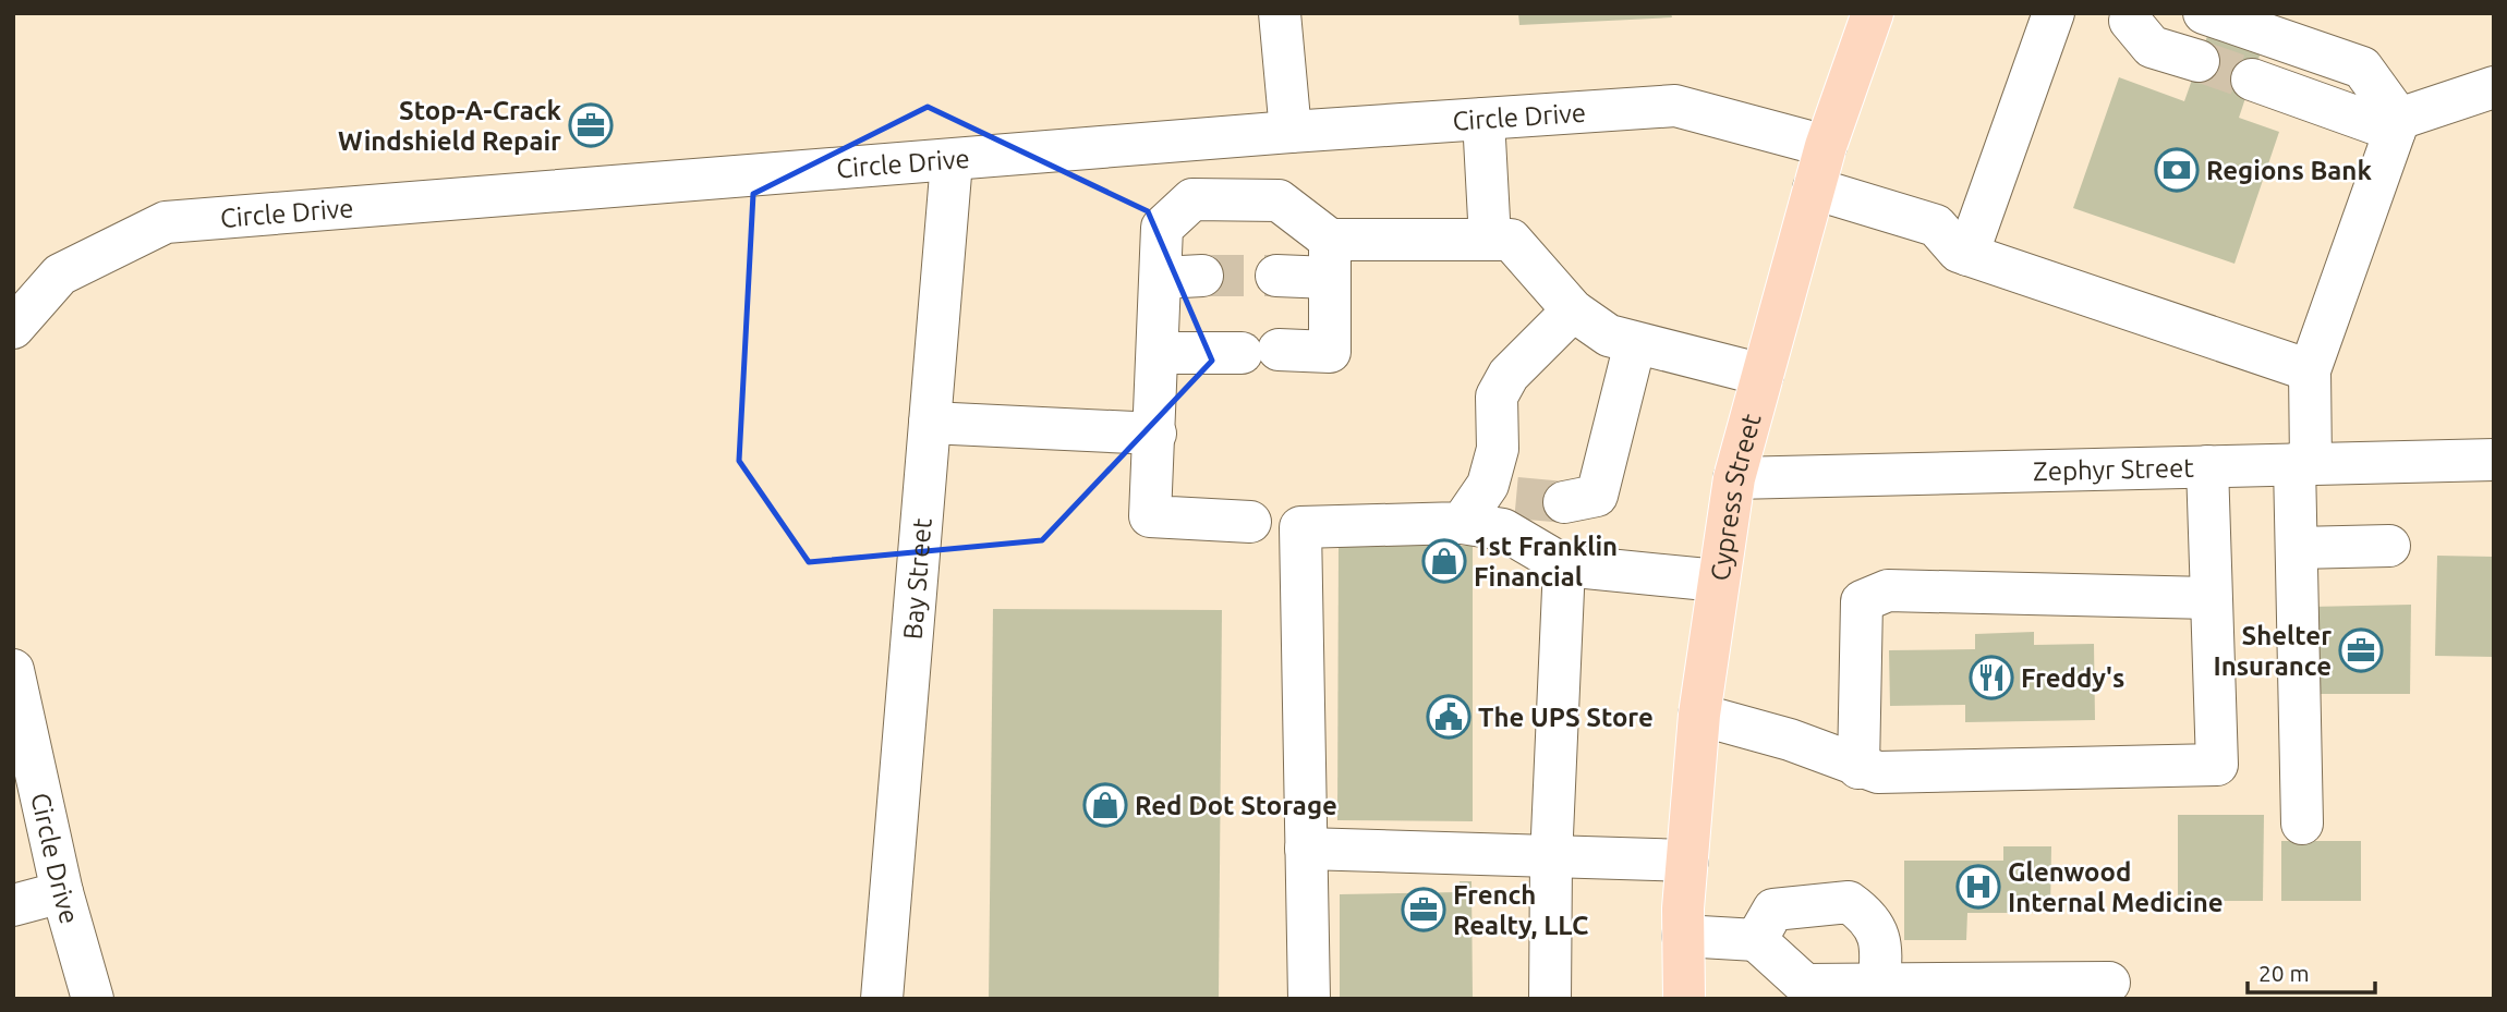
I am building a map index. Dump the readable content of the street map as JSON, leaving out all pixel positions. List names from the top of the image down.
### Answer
{
  "streets": {
    "main road": ["Cypress Street"],
    "street": ["Circle Drive", "Zephyr Street", "Bay Street"]
  },
  "crossings": [
    ["Circle Drive", "Cypress Street"],
    ["Circle Drive", "Bay Street"],
    ["Zephyr Street", "Cypress Street"]
  ],
  "places": {
    "office": ["Stop-A-Crack Windshield Repair", "Shelter Insurance", "French Realty, LLC"],
    "bank": ["Regions Bank"],
    "shop": ["1st Franklin Financial", "Red Dot Storage"],
    "restaurant": ["Freddy's"],
    "public building": ["The UPS Store"],
    "hospital": ["Glenwood Internal Medicine"]
  },
  "scale_bar": "20 m"
}
